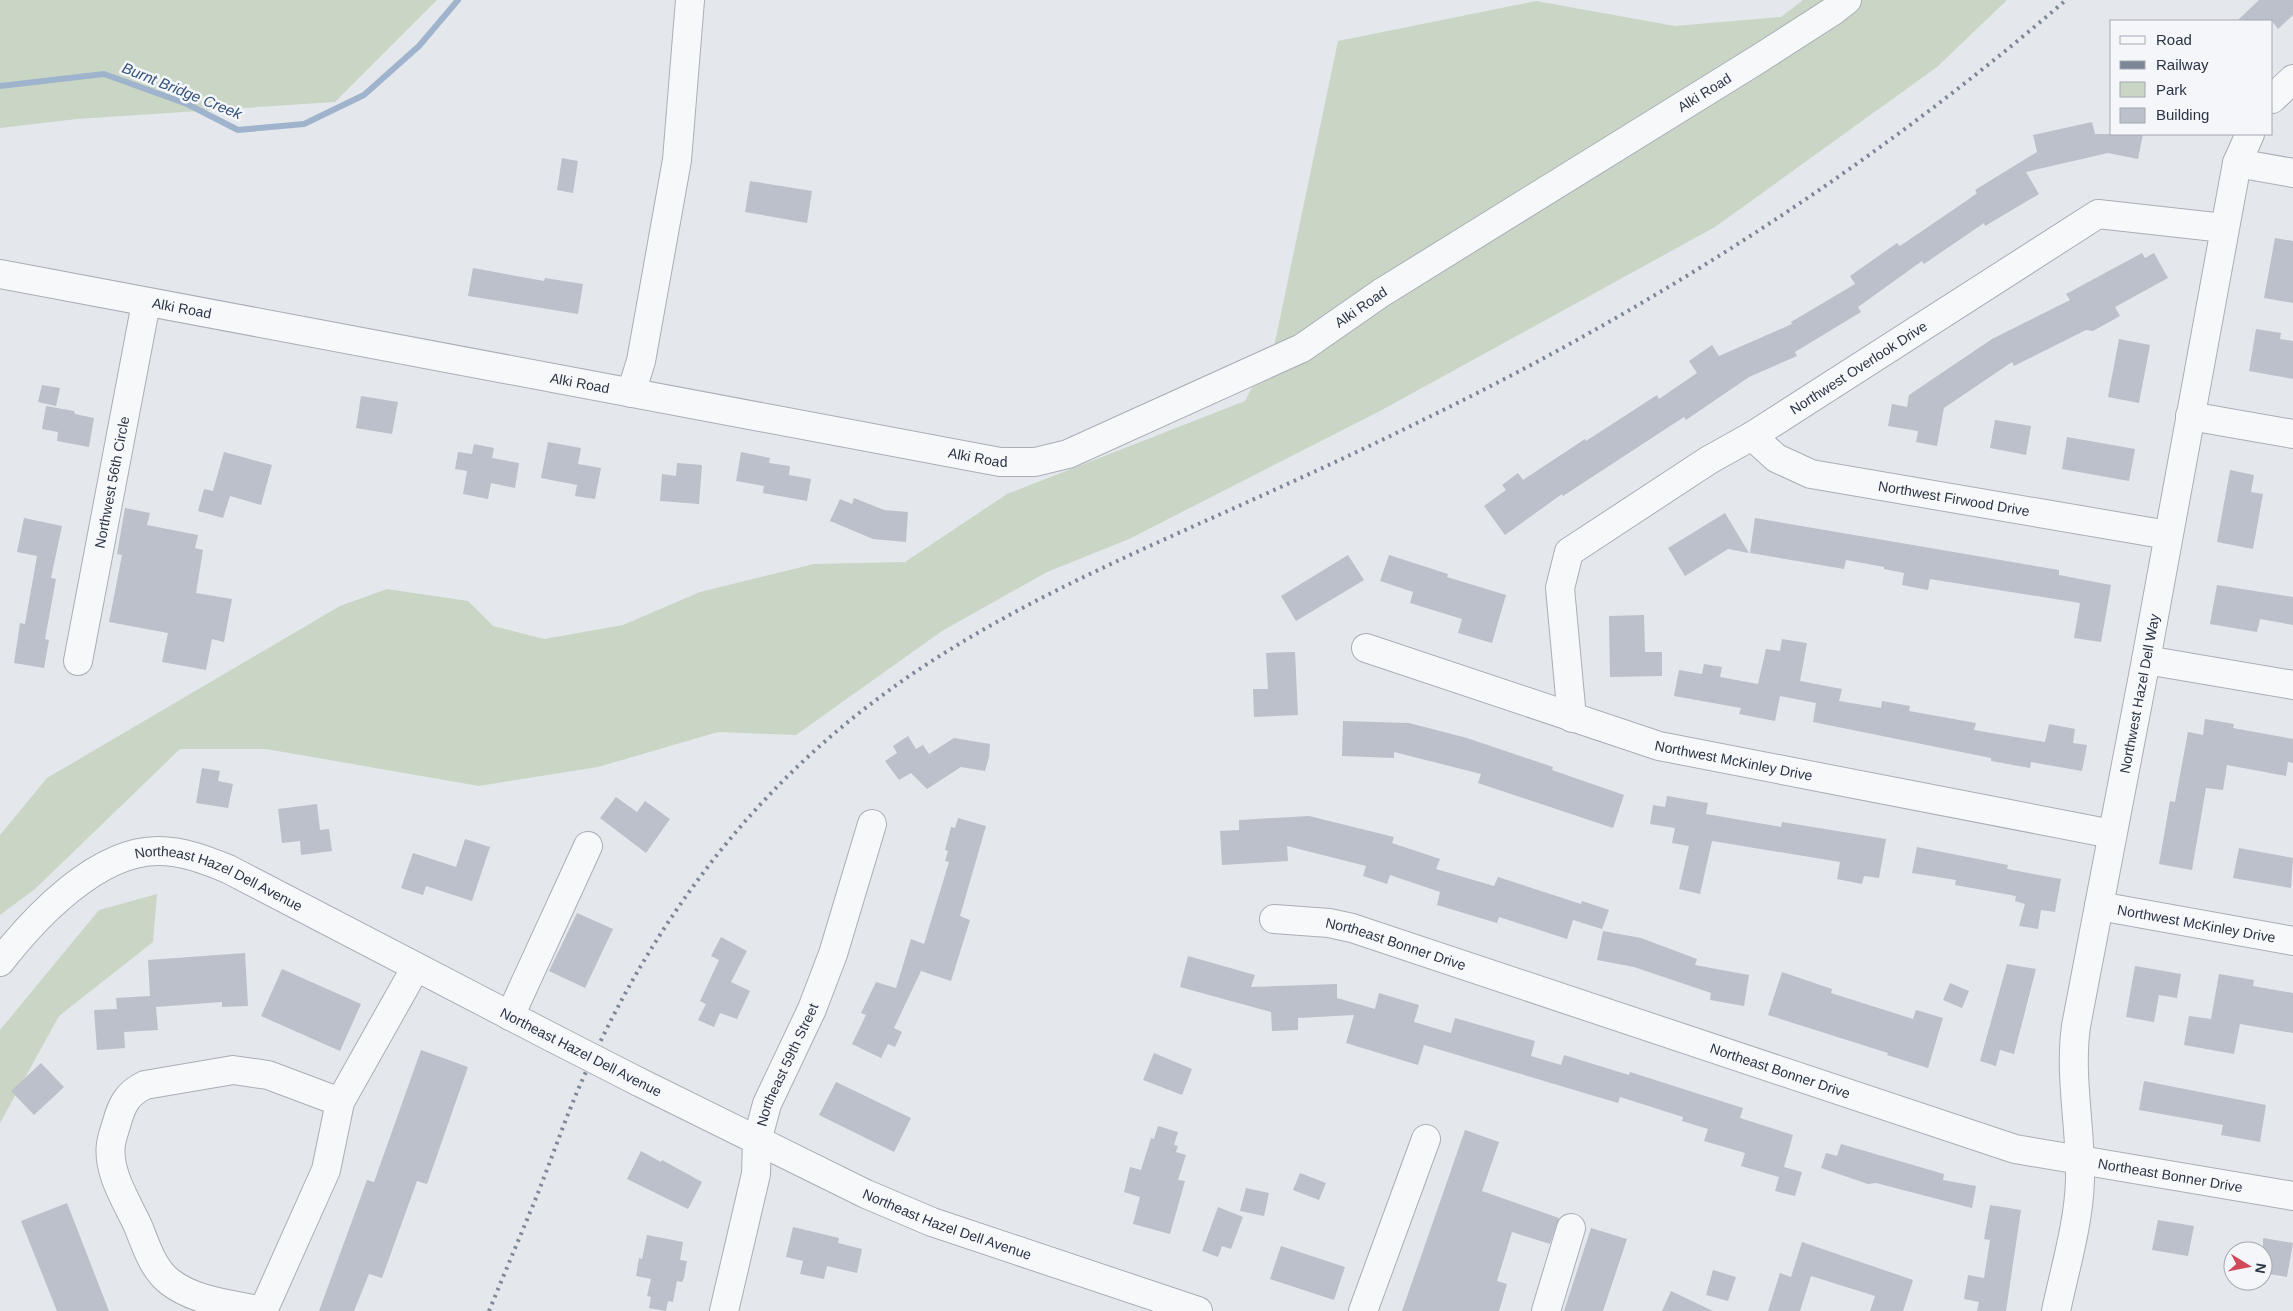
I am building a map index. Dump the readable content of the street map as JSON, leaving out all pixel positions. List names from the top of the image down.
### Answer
{
  "streets": {
    "street": [
      "Alki Road",
      "Northwest Overlook Drive",
      "Northwest 56th Circle",
      "Northwest Firwood Drive",
      "Northwest Hazel Dell Way",
      "Northwest McKinley Drive",
      "Northeast Hazel Dell Avenue",
      "Northeast Bonner Drive",
      "Northeast 59th Street"
    ]
  },
  "crossings": [
    ["Alki Road", "Northwest 56th Circle"],
    ["Northwest Overlook Drive", "Northwest Firwood Drive"],
    ["Northwest Overlook Drive", "Northwest Hazel Dell Way"],
    ["Northwest Overlook Drive", "Northwest McKinley Drive"],
    ["Northwest Firwood Drive", "Northwest Hazel Dell Way"],
    ["Northwest Hazel Dell Way", "Northwest McKinley Drive"],
    ["Northwest Hazel Dell Way", "Northeast Bonner Drive"],
    ["Northeast Hazel Dell Avenue", "Northeast 59th Street"]
  ],
  "water": ["Burnt Bridge Creek"],
  "legend": [
    "Road",
    "Railway",
    "Park",
    "Building"
  ],
  "north": "right"
}
